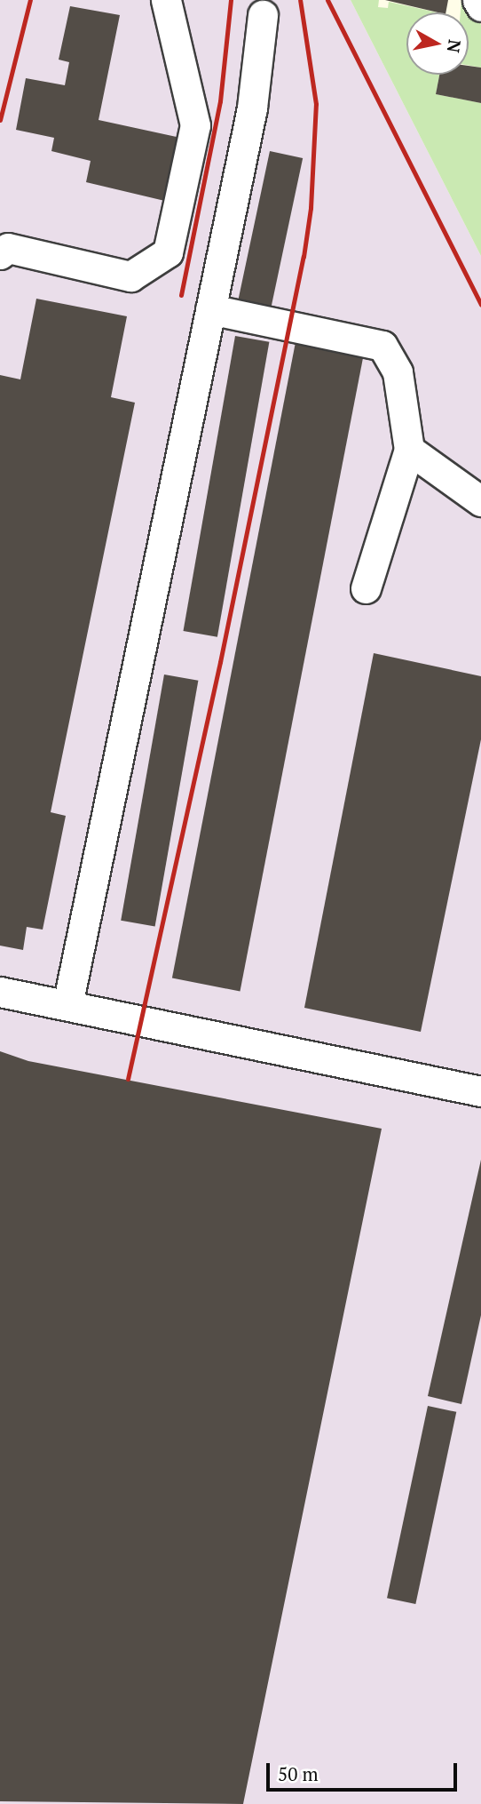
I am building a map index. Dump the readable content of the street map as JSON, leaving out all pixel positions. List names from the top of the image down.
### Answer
{
  "scale_bar": "50 m",
  "north": "right"
}
